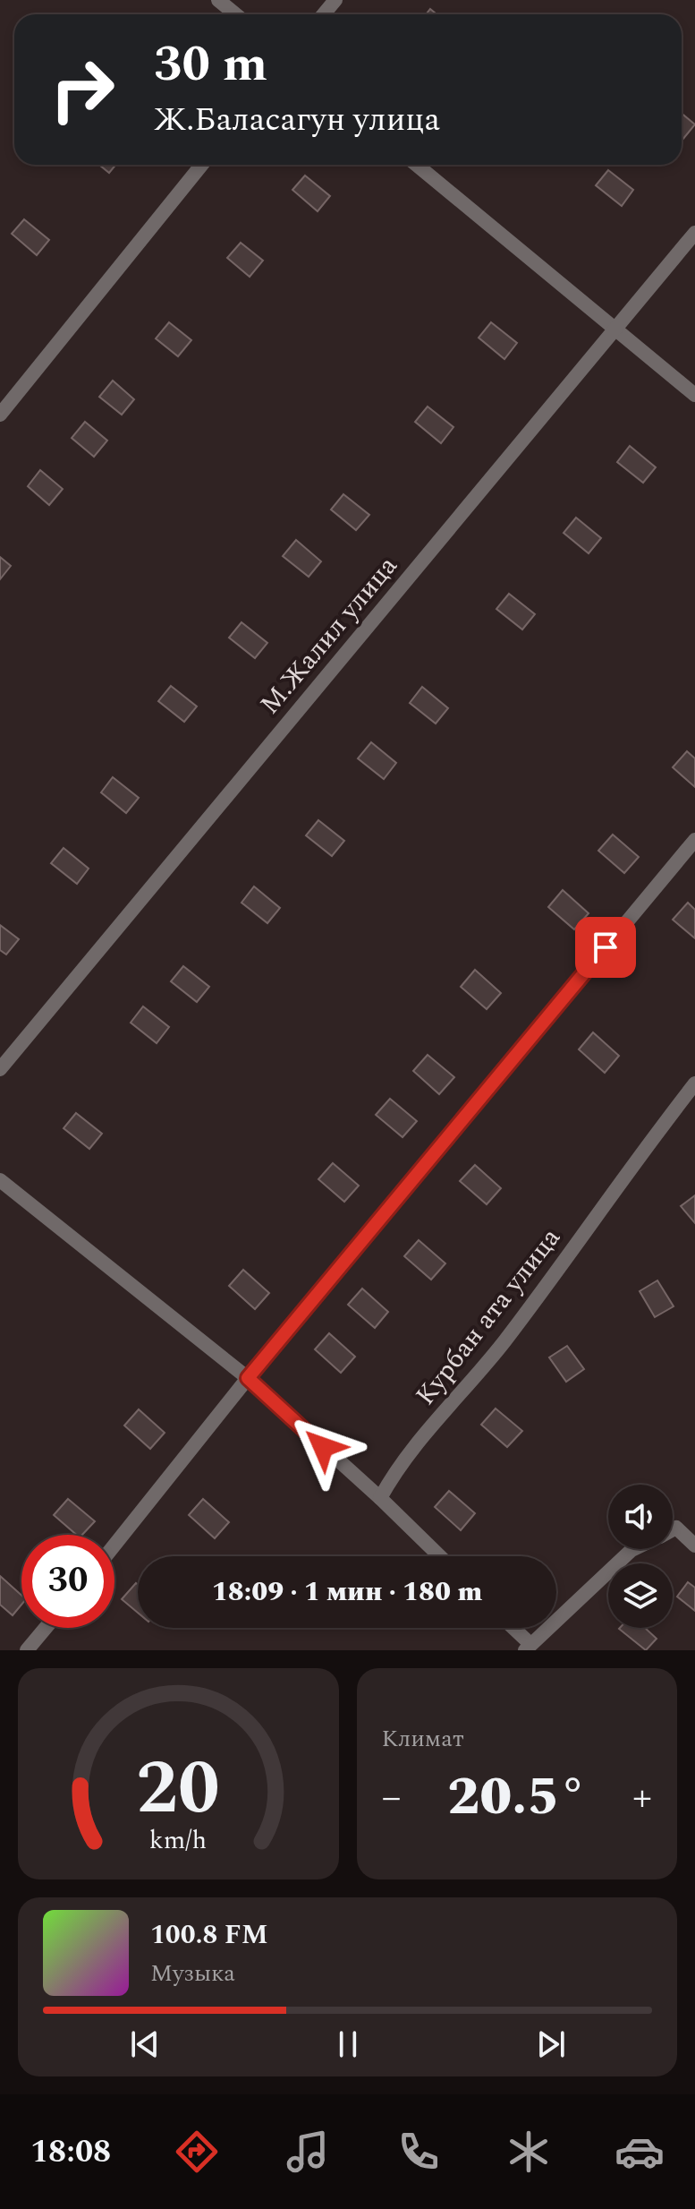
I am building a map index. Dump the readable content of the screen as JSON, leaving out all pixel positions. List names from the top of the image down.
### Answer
{
  "streets": {
    "street": ["М.Жалил улица", "Курбан ата улица"]
  },
  "page": {
    "turn": ["30 m", "Ж.Баласагун улица"],
    "limit": "30",
    "trip": "18:09 · 1 мин · 180 m",
    "tile": "Климат",
    "heat": ["−", "20.5°", "+"],
    "song": ["100.8 FM", "Музыка"],
    "tabs": "18:08",
    "gauge": ["20", "km/h"]
  }
}
